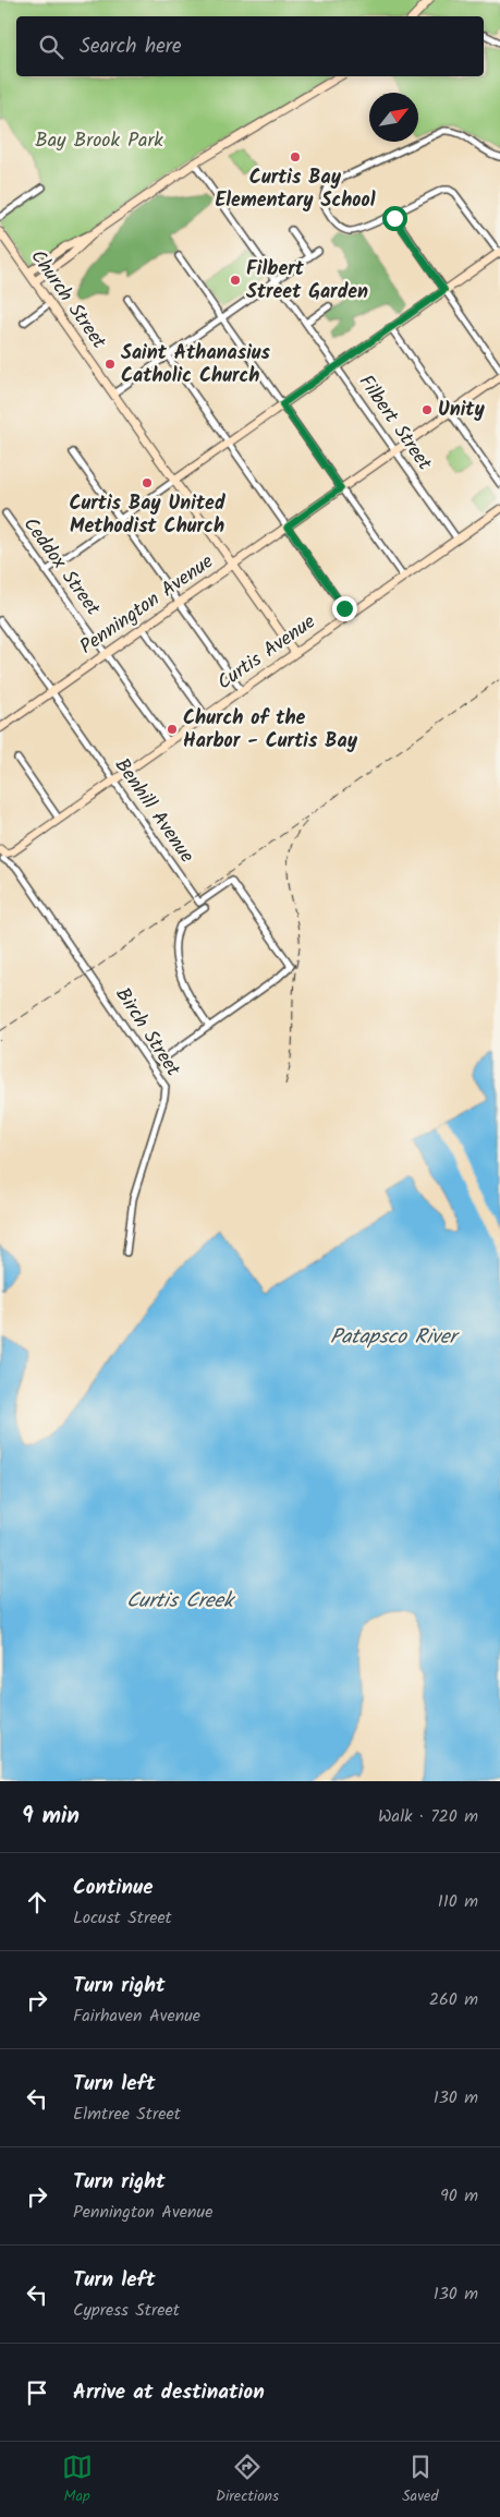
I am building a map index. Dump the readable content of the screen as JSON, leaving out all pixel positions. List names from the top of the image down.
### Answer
{
  "streets": {
    "main road": ["Church Street", "Pennington Avenue", "Curtis Avenue"],
    "street": [
      "Filbert Street",
      "Ceddox Street",
      "Benhill Avenue",
      "Birch Street"
    ]
  },
  "crossings": [
    ["Church Street", "Pennington Avenue"],
    ["Church Street", "Curtis Avenue"],
    ["Filbert Street", "Pennington Avenue"],
    ["Filbert Street", "Curtis Avenue"],
    ["Ceddox Street", "Pennington Avenue"],
    ["Ceddox Street", "Curtis Avenue"],
    ["Pennington Avenue", "Benhill Avenue"],
    ["Curtis Avenue", "Benhill Avenue"],
    ["Curtis Avenue", "Birch Street"]
  ],
  "water": ["Patapsco River", "Curtis Creek"],
  "parks": ["Bay Brook Park"],
  "places": [
    "Curtis Bay Elementary School",
    "Filbert Street Garden",
    "Saint Athanasius Catholic Church",
    "Unity",
    "Curtis Bay United Methodist Church",
    "Church of the Harbor - Curtis Bay"
  ],
  "north": "top right",
  "page": {
    "search": "Search here",
    "heading": ["9 min", "Walk · 720 m"],
    "list": [
      ["Continue", "Locust Street", "110 m"],
      ["Turn right", "Fairhaven Avenue", "260 m"],
      ["Turn left", "Elmtree Street", "130 m"],
      ["Turn right", "Pennington Avenue", "90 m"],
      ["Turn left", "Cypress Street", "130 m"],
      "Arrive at destination"
    ],
    "nav": ["Map", "Directions", "Saved"]
  }
}
